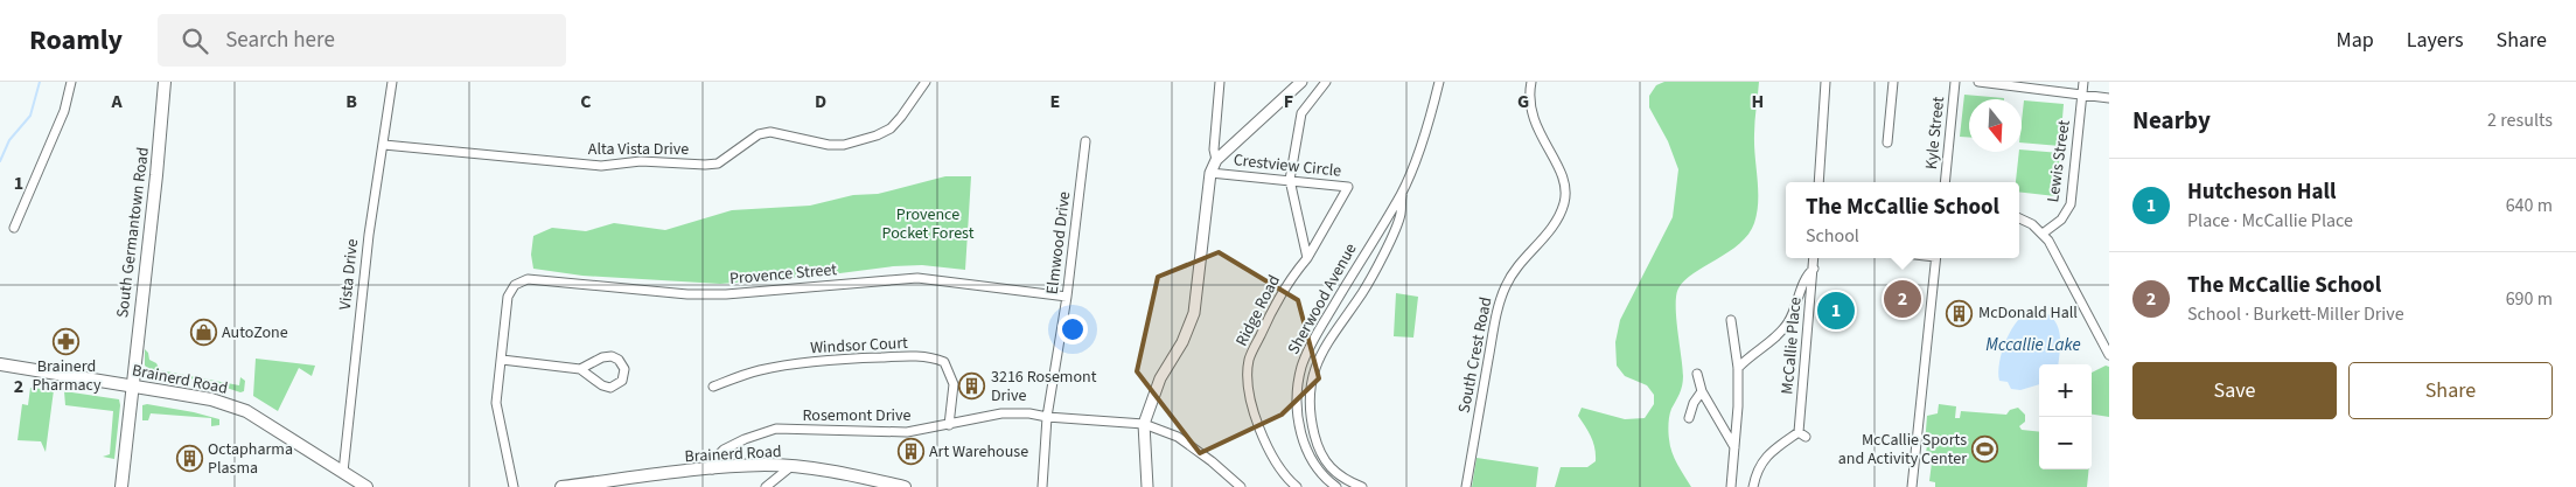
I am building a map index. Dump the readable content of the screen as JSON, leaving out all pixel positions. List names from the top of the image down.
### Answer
{
  "streets": {
    "main road": ["South Germantown Road", "Brainerd Road"],
    "street": [
      "Kyle Street",
      "Alta Vista Drive",
      "Lewis Street",
      "Crestview Circle",
      "Elmwood Drive",
      "Vista Drive",
      "Provence Street",
      "Sherwood Avenue",
      "Ridge Road",
      "Windsor Court",
      "McCallie Place",
      "South Crest Road",
      "Rosemont Drive"
    ]
  },
  "crossings": [
    ["Alta Vista Drive", "Vista Drive"],
    ["Crestview Circle", "Ridge Road"],
    ["South Germantown Road", "Brainerd Road"],
    ["Elmwood Drive", "Provence Street"],
    ["Elmwood Drive", "Rosemont Drive"],
    ["Vista Drive", "Brainerd Road"],
    ["Windsor Court", "Rosemont Drive"],
    ["Brainerd Road", "Rosemont Drive"]
  ],
  "water": ["Mccallie Lake"],
  "parks": ["Provence Pocket Forest"],
  "places": {
    "building": [
      "McDonald Hall",
      "3216 Rosemont Drive",
      "Art Warehouse",
      "Octapharma Plasma"
    ],
    "shop": ["AutoZone"],
    "pharmacy": ["Brainerd Pharmacy"],
    "sports": ["McCallie Sports and Activity Center"]
  },
  "north": "bottom",
  "page": {
    "header": "Roamly",
    "search": "Search here",
    "nav": ["Map", "Layers", "Share"],
    "heading": ["Nearby", "2 results"],
    "list": [
      {
        "mark": "1",
        "name": "Hutcheson Hall",
        "note": "Place · McCallie Place",
        "value": "640 m"
      },
      {
        "mark": "2",
        "name": "The McCallie School",
        "note": "School · Burkett-Miller Drive",
        "value": "690 m"
      }
    ],
    "popup": ["The McCallie School", "School"],
    "pins": ["2", "1"],
    "buttons": ["Save", "Share"],
    "map_buttons": ["+", "−"]
  },
  "grid": {
    "columns": [
      "A",
      "B",
      "C",
      "D",
      "E",
      "F",
      "G",
      "H"
    ],
    "rows": ["1", "2"]
  }
}
